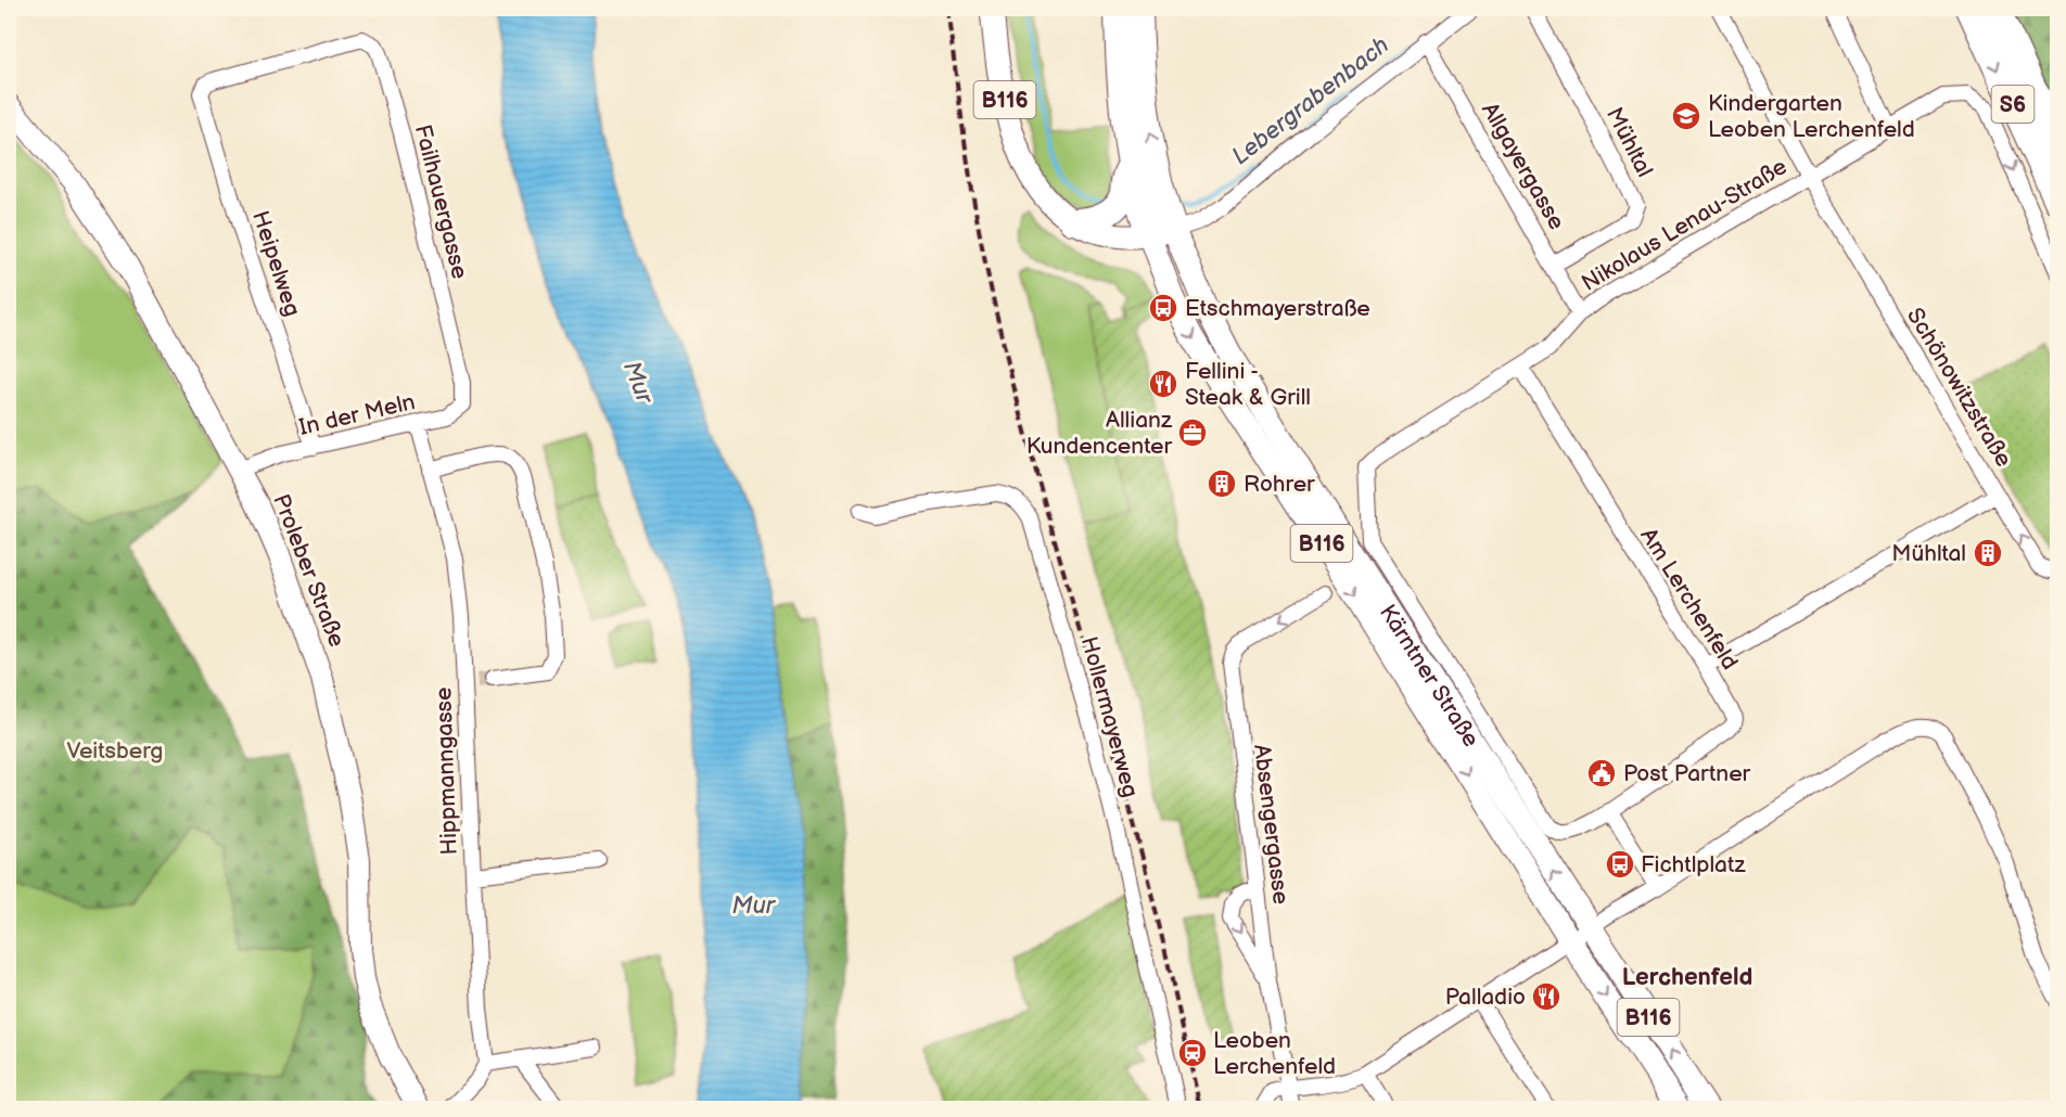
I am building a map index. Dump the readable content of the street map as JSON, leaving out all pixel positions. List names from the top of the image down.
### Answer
{
  "streets": {
    "highway": ["S6"],
    "main road": ["B116", "Proleber Straße", "Kärntner Straße"],
    "street": [
      "Mühltal",
      "Allgayergasse",
      "Failhauergasse",
      "Nikolaus Lenau-Straße",
      "Heipelweg",
      "Schönowitzstraße",
      "In der Meln",
      "Am Lerchenfeld",
      "Hollermayerweg",
      "Hippmanngasse",
      "Absengergasse"
    ]
  },
  "crossings": [
    ["B116", "Kärntner Straße"],
    ["Mühltal", "Allgayergasse"],
    ["Allgayergasse", "Nikolaus Lenau-Straße"],
    ["Failhauergasse", "Heipelweg"],
    ["Failhauergasse", "In der Meln"],
    ["Nikolaus Lenau-Straße", "Schönowitzstraße"],
    ["Nikolaus Lenau-Straße", "Am Lerchenfeld"],
    ["Heipelweg", "In der Meln"],
    ["Schönowitzstraße", "Am Lerchenfeld"],
    ["In der Meln", "Proleber Straße"],
    ["In der Meln", "Hippmanngasse"]
  ],
  "one_way": ["Absengergasse"],
  "districts": ["Lerchenfeld"],
  "water": ["Lebergrabenbach", "Mur"],
  "parks": ["Veitsberg"],
  "places": {
    "school or university": ["Kindergarten Leoben Lerchenfeld"],
    "bus stop": ["Etschmayerstraße", "Fichtlplatz"],
    "restaurant": ["Fellini - Steak & Grill", "Palladio"],
    "office": ["Allianz Kundencenter"],
    "building": ["Rohrer", "Mühltal"],
    "public building": ["Post Partner"],
    "station": ["Leoben Lerchenfeld"]
  }
}
